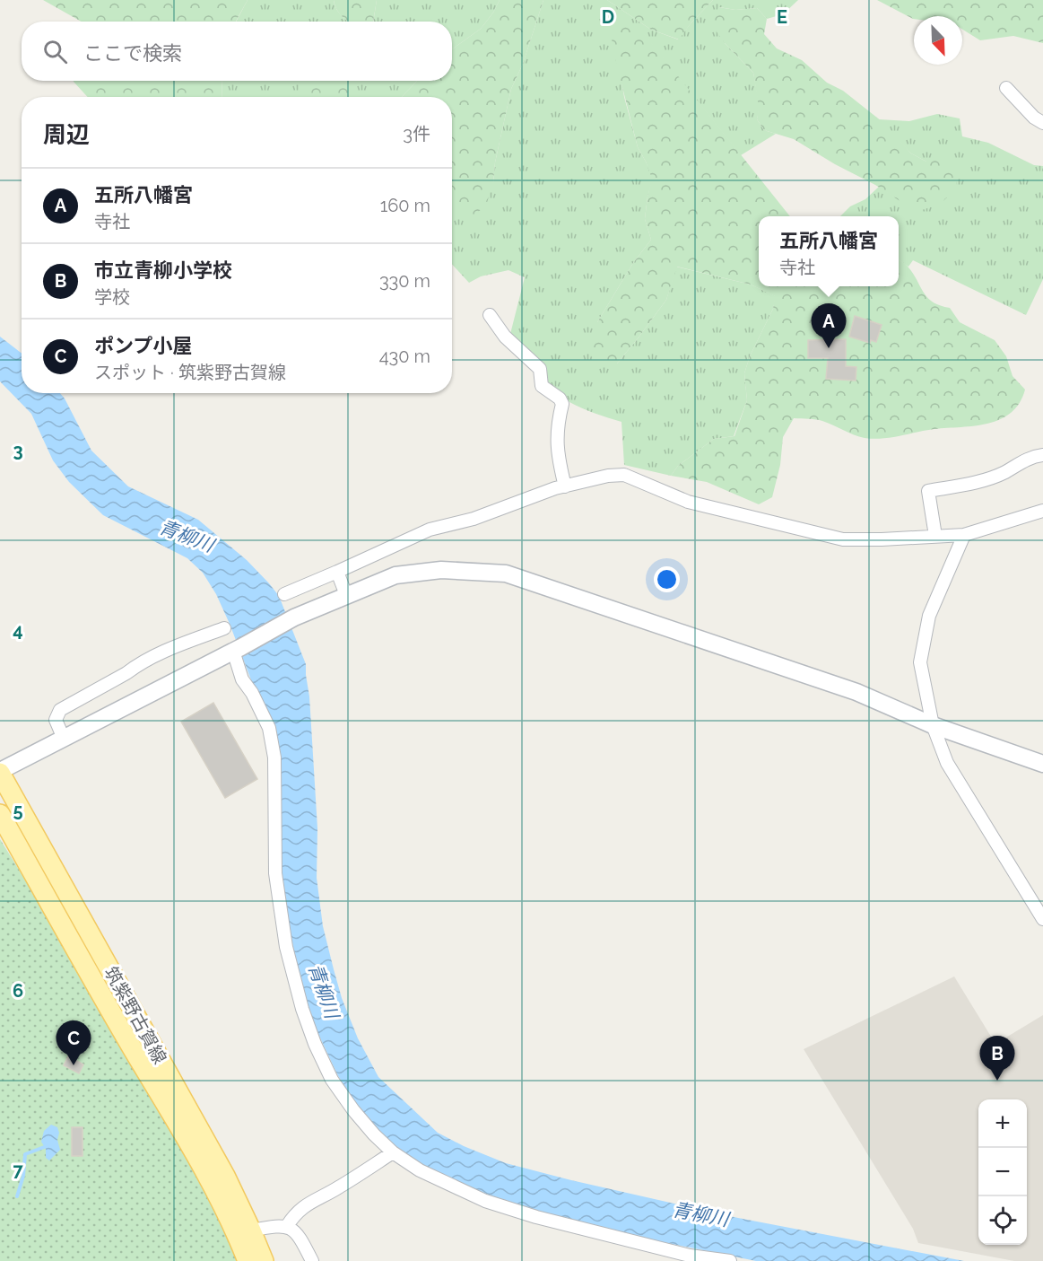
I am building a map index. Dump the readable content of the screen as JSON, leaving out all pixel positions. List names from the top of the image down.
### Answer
{
  "streets": {
    "main road": ["筑紫野古賀線"]
  },
  "water": ["青柳川"],
  "north": "bottom right",
  "page": {
    "search": "ここで検索",
    "heading": ["周辺", "3件"],
    "list": [
      {
        "mark": "A",
        "name": "五所八幡宮",
        "note": "寺社",
        "value": "160 m"
      },
      {
        "mark": "B",
        "name": "市立青柳小学校",
        "note": "学校",
        "value": "330 m"
      },
      {
        "mark": "C",
        "name": "ポンプ小屋",
        "note": "スポット · 筑紫野古賀線",
        "value": "430 m"
      }
    ],
    "popup": ["五所八幡宮", "寺社"],
    "pins": ["A", "C", "B"],
    "map_buttons": ["+", "−"]
  },
  "grid": {
    "columns": ["D", "E"],
    "rows": [
      "3",
      "4",
      "5",
      "6",
      "7"
    ]
  }
}
